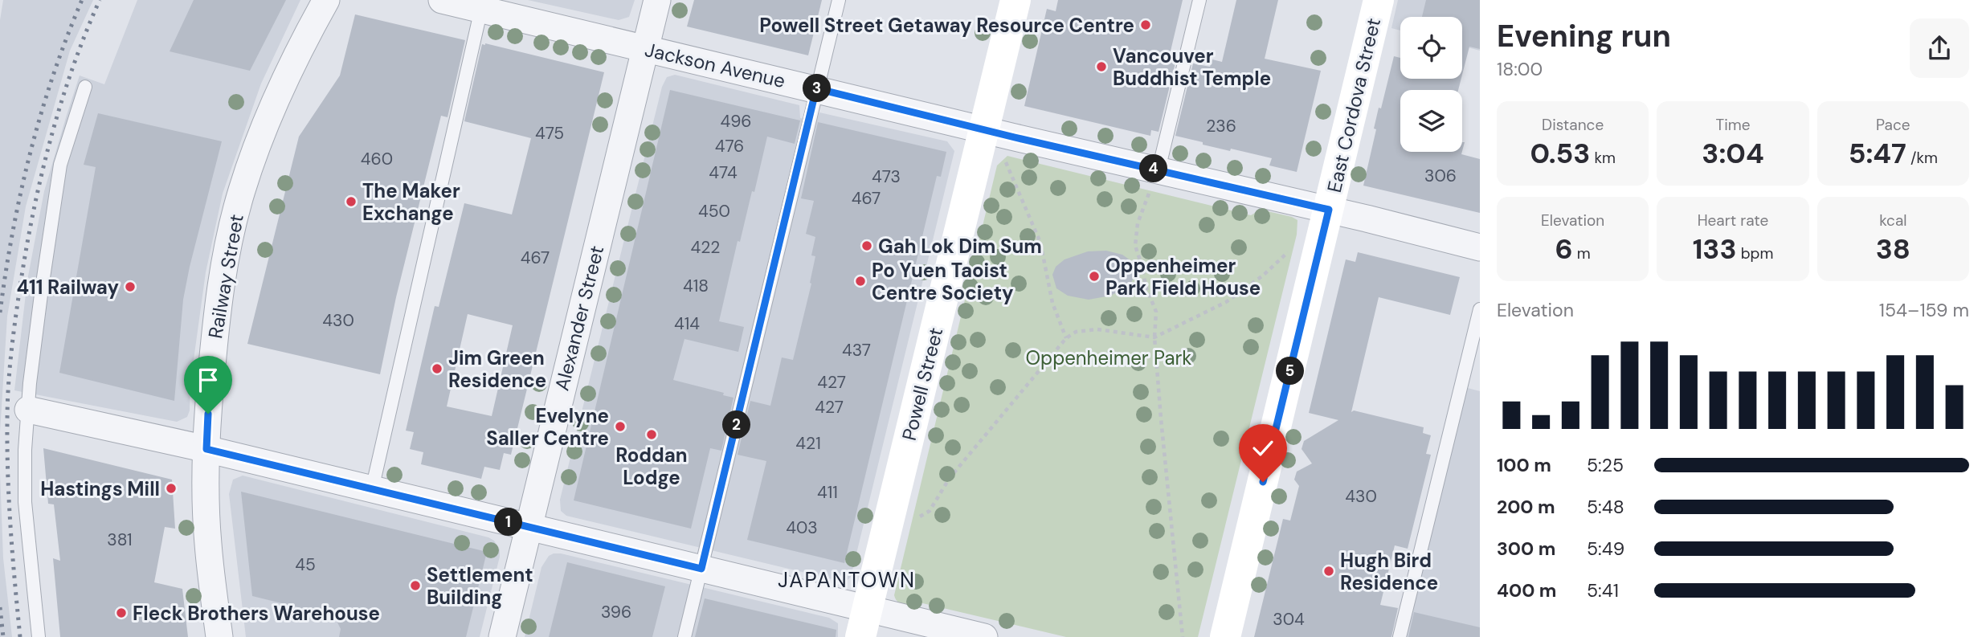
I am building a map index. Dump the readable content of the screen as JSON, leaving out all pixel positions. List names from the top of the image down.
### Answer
{
  "streets": {
    "main road": ["East Cordova Street", "Powell Street"],
    "street": ["Jackson Avenue", "Railway Street", "Alexander Street"]
  },
  "crossings": [
    ["Jackson Avenue", "East Cordova Street"],
    ["Jackson Avenue", "Alexander Street"],
    ["Jackson Avenue", "Powell Street"]
  ],
  "districts": ["JAPANTOWN"],
  "parks": ["Oppenheimer Park"],
  "places": [
    "Powell Street Getaway Resource Centre",
    "Vancouver Buddhist Temple",
    "The Maker Exchange",
    "Gah Lok Dim Sum",
    "Oppenheimer Park Field House",
    "Po Yuen Taoist Centre Society",
    "411 Railway",
    "Jim Green Residence",
    "Evelyne Saller Centre",
    "Roddan Lodge",
    "Hastings Mill",
    "Hugh Bird Residence",
    "Settlement Building",
    "Fleck Brothers Warehouse"
  ],
  "house_numbers": [
    "496",
    "236",
    "475",
    "476",
    "460",
    "474",
    "306",
    "473",
    "467",
    "450",
    "422",
    "467",
    "418",
    "430",
    "414",
    "437",
    "427",
    "427",
    "421",
    "411",
    "430",
    "403",
    "381",
    "45",
    "396",
    "304"
  ],
  "page": {
    "heading": ["Evening run", "18:00"],
    "pins": [
      "3",
      "4",
      "5",
      "2",
      "1"
    ],
    "stats": [
      ["Distance", "0.53 km"],
      ["Time", "3:04"],
      ["Pace", "5:47 /km"],
      ["Elevation", "6 m"],
      ["Heart rate", "133 bpm"],
      ["kcal", "38"]
    ],
    "chart": ["Elevation", "154–159 m"],
    "list": [
      {
        "name": "100 m",
        "note": "5:25"
      },
      {
        "name": "200 m",
        "note": "5:48"
      },
      {
        "name": "300 m",
        "note": "5:49"
      },
      {
        "name": "400 m",
        "note": "5:41"
      }
    ]
  }
}
